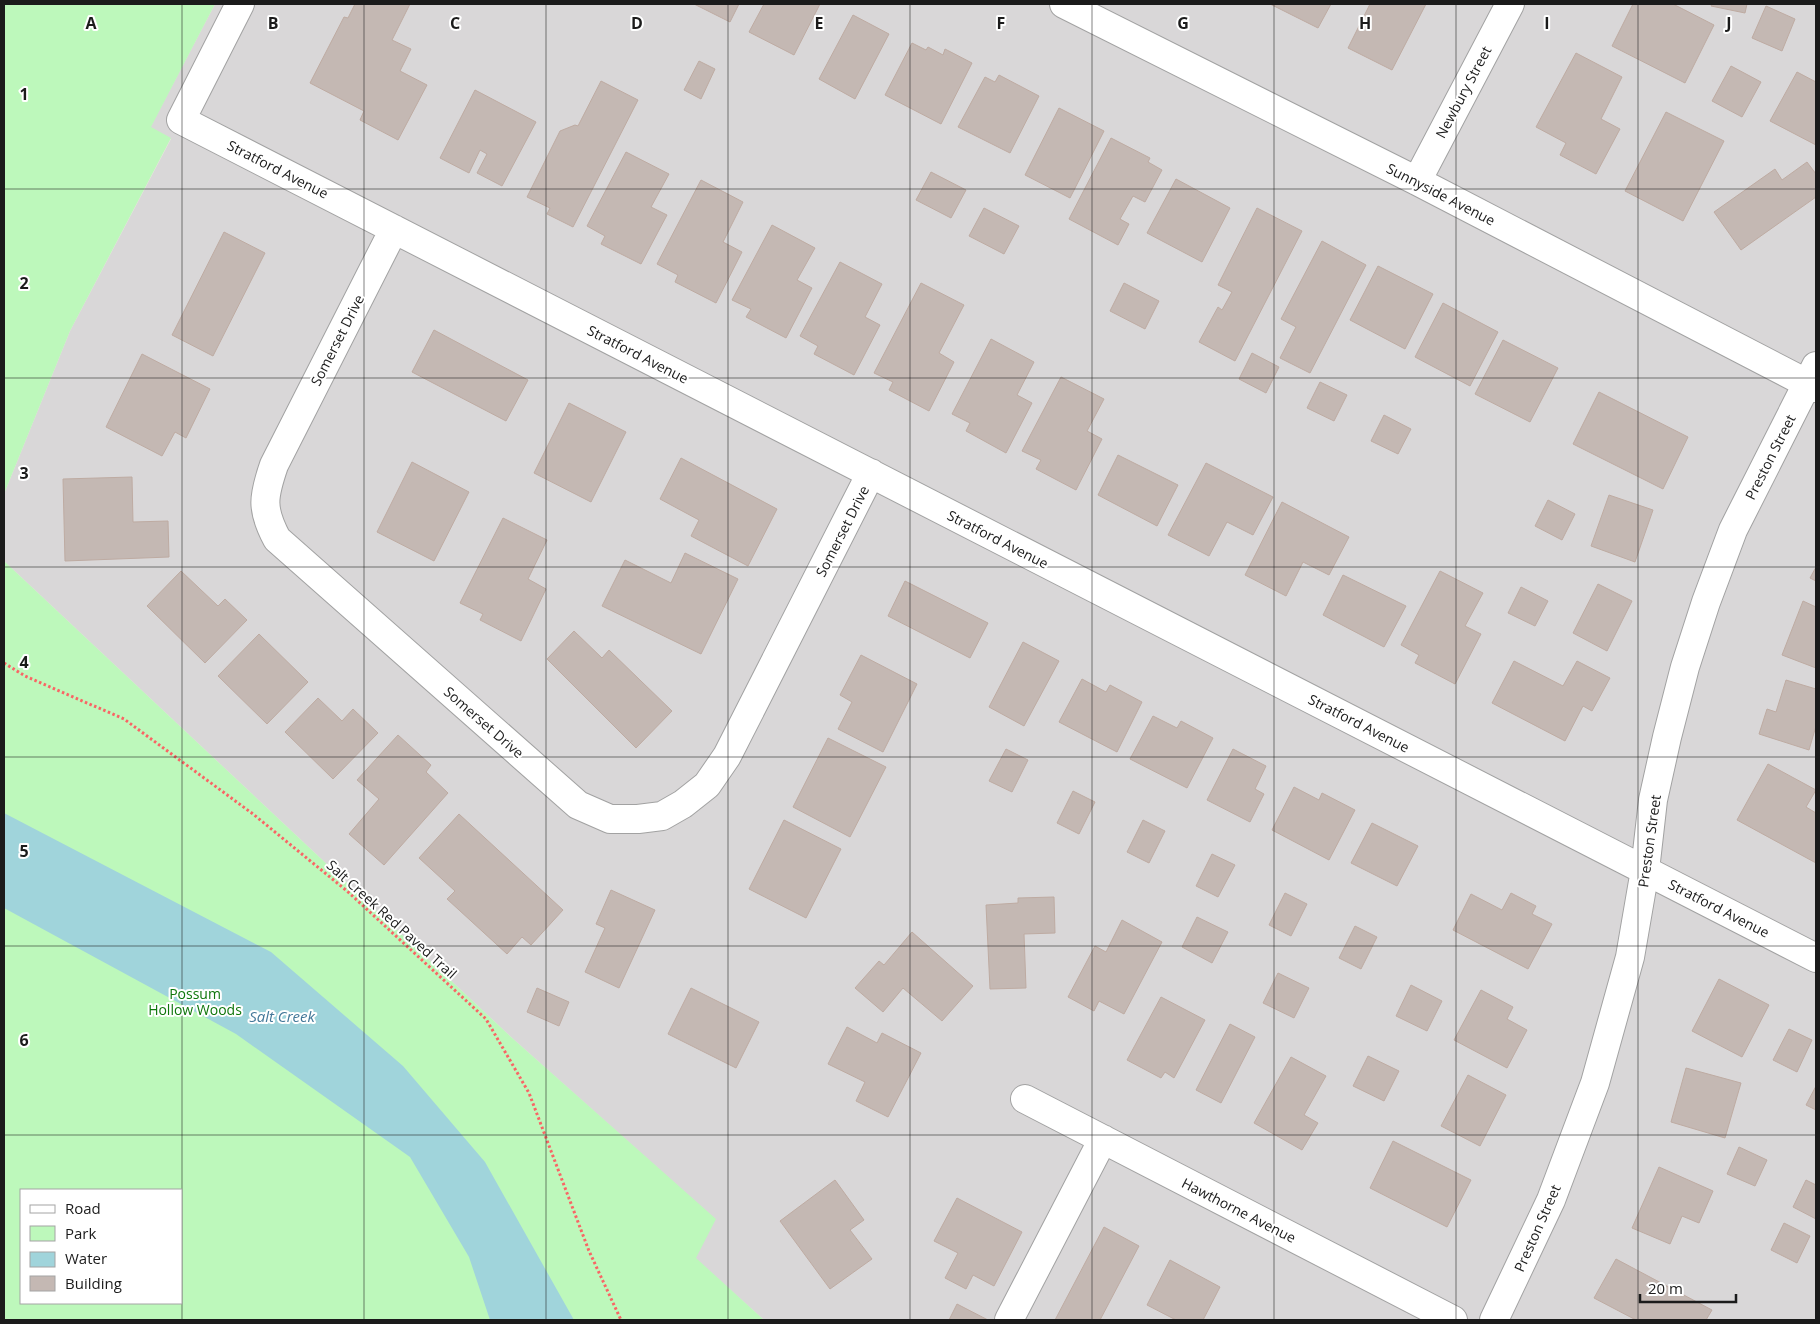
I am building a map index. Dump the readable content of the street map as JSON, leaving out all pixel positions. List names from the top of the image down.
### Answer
{
  "streets": {
    "street": [
      "Newbury Street",
      "Stratford Avenue",
      "Sunnyside Avenue",
      "Somerset Drive",
      "Preston Street",
      "Hawthorne Avenue"
    ],
    "path": ["Salt Creek Red Paved Trail"]
  },
  "crossings": [
    ["Newbury Street", "Sunnyside Avenue"],
    ["Stratford Avenue", "Somerset Drive"],
    ["Stratford Avenue", "Preston Street"],
    ["Sunnyside Avenue", "Preston Street"]
  ],
  "water": ["Salt Creek"],
  "parks": ["Possum Hollow Woods"],
  "legend": [
    "Road",
    "Park",
    "Water",
    "Building"
  ],
  "scale_bar": "20 m",
  "grid": {
    "columns": [
      "A",
      "B",
      "C",
      "D",
      "E",
      "F",
      "G",
      "H",
      "I",
      "J"
    ],
    "rows": [
      "1",
      "2",
      "3",
      "4",
      "5",
      "6"
    ]
  }
}
